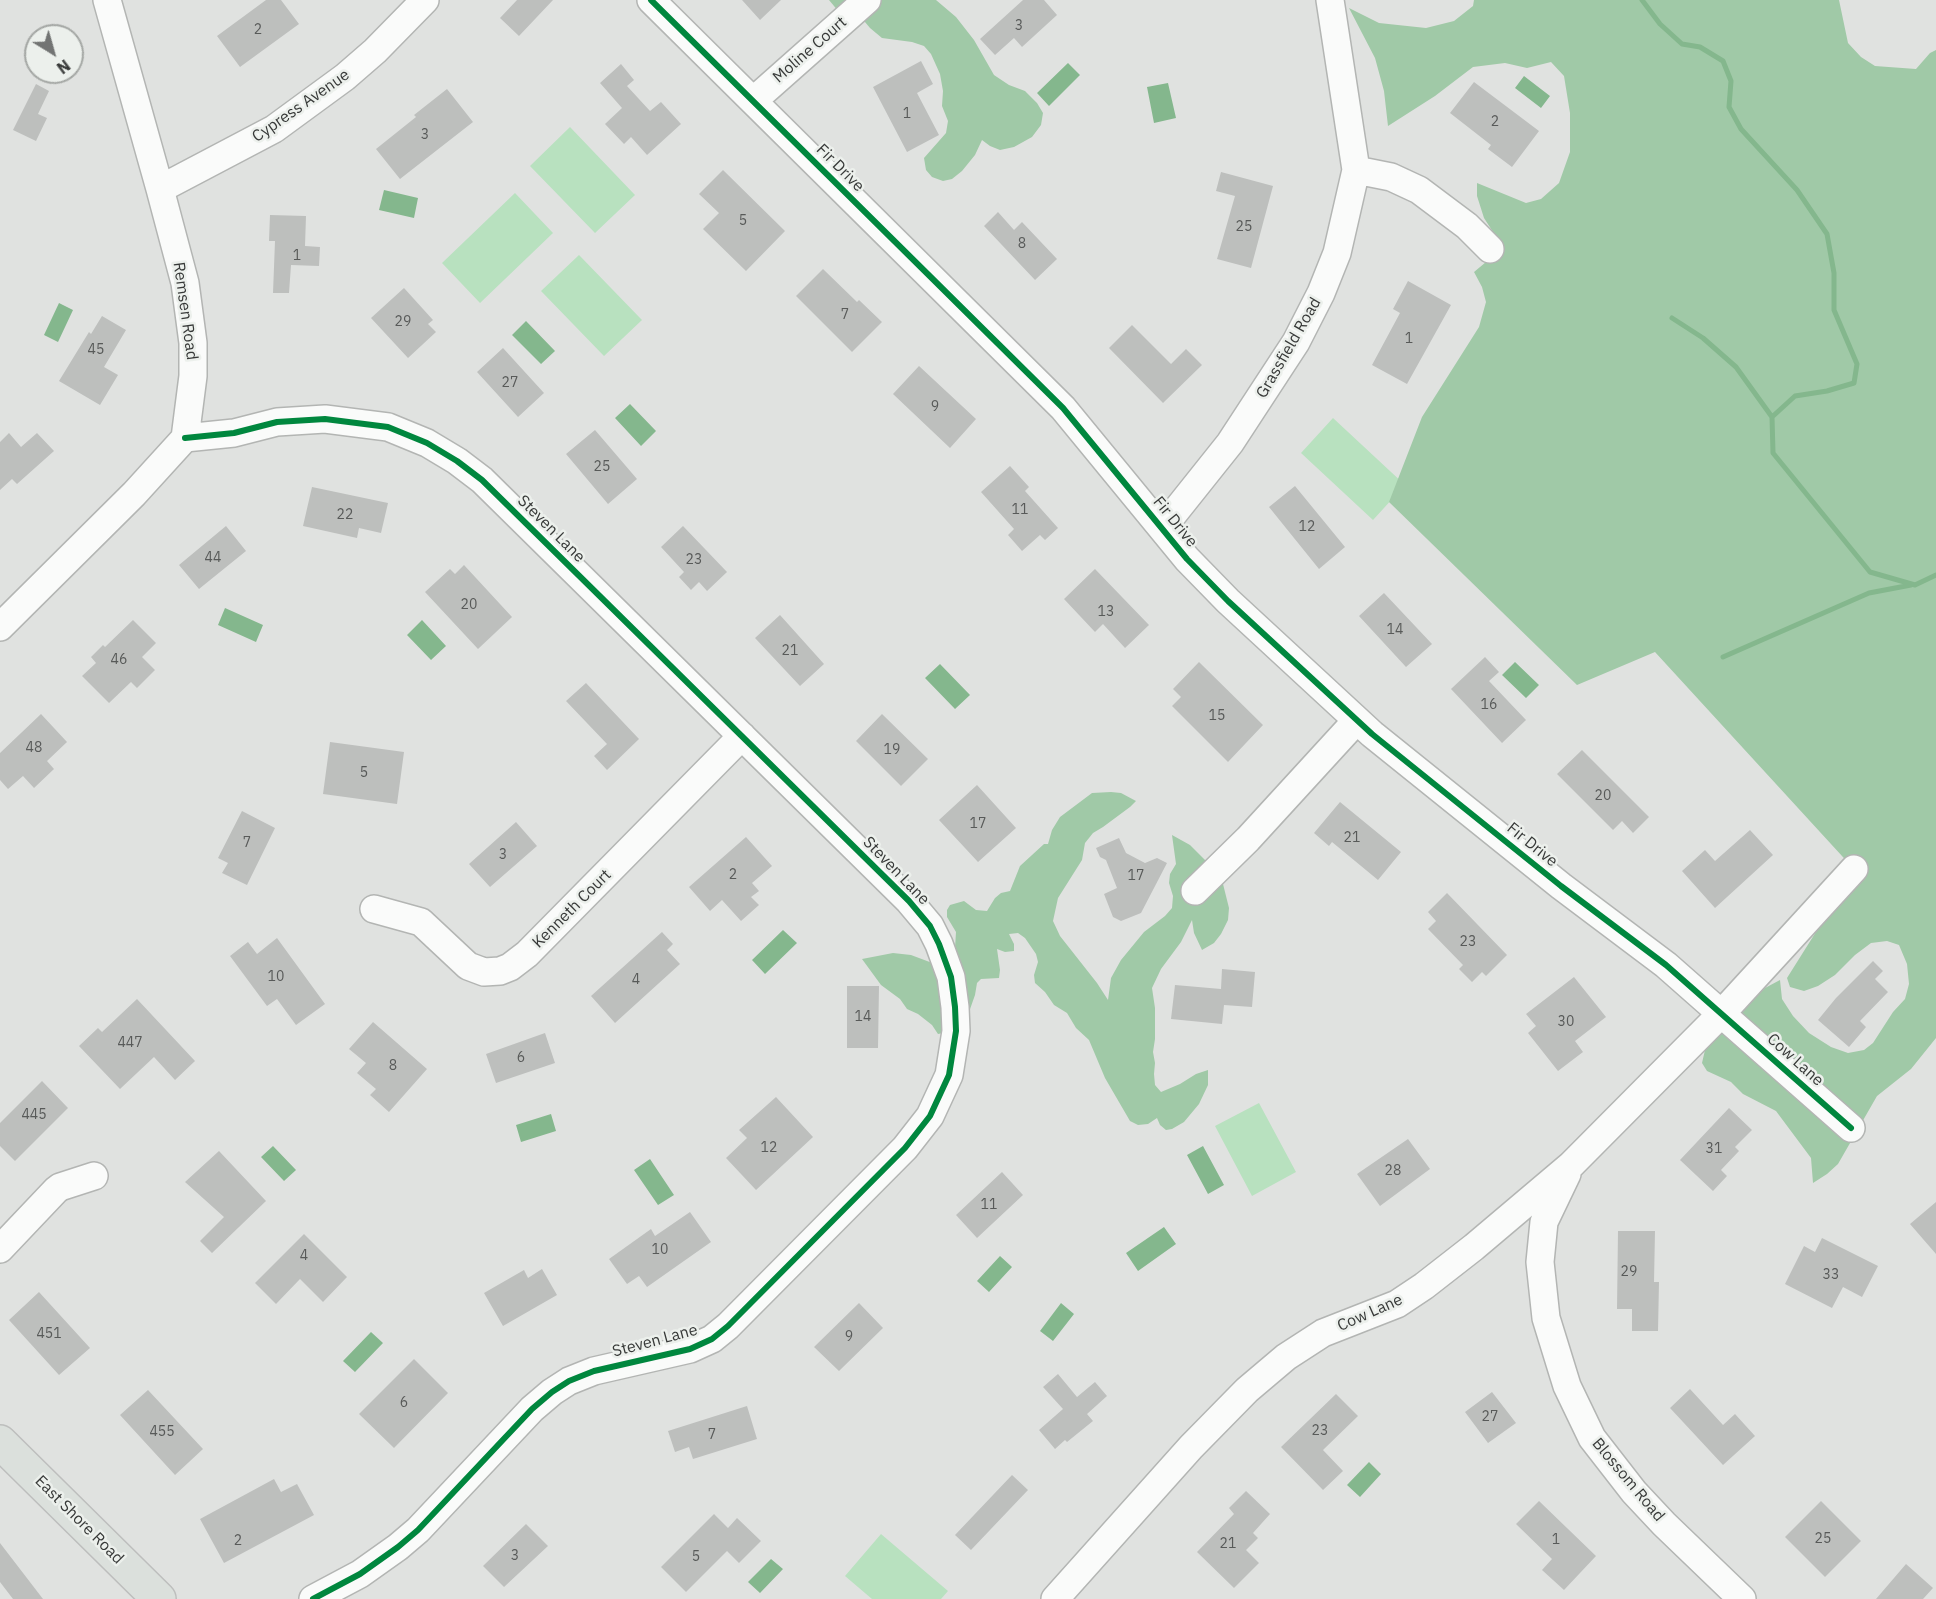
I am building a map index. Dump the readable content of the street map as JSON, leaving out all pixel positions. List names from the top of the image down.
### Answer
{
  "streets": {
    "main road": ["East Shore Road"],
    "street": [
      "Moline Court",
      "Cypress Avenue",
      "Fir Drive",
      "Remsen Road",
      "Grassfield Road",
      "Steven Lane",
      "Kenneth Court",
      "Cow Lane",
      "Blossom Road"
    ]
  },
  "crossings": [
    ["Moline Court", "Fir Drive"],
    ["Cypress Avenue", "Remsen Road"],
    ["Fir Drive", "Grassfield Road"],
    ["Fir Drive", "Cow Lane"],
    ["Remsen Road", "Steven Lane"],
    ["Steven Lane", "Kenneth Court"],
    ["Cow Lane", "Blossom Road"]
  ],
  "house_numbers": [
    "3",
    "2",
    "1",
    "2",
    "3",
    "5",
    "25",
    "8",
    "1",
    "7",
    "29",
    "1",
    "45",
    "27",
    "9",
    "25",
    "11",
    "22",
    "12",
    "44",
    "23",
    "20",
    "13",
    "14",
    "21",
    "46",
    "16",
    "15",
    "48",
    "19",
    "5",
    "20",
    "17",
    "21",
    "7",
    "3",
    "2",
    "17",
    "23",
    "10",
    "4",
    "14",
    "30",
    "447",
    "6",
    "8",
    "445",
    "12",
    "31",
    "28",
    "11",
    "10",
    "4",
    "29",
    "33",
    "451",
    "9",
    "6",
    "27",
    "23",
    "455",
    "7",
    "25",
    "1",
    "2",
    "21",
    "3",
    "5"
  ],
  "north": "bottom right"
}
